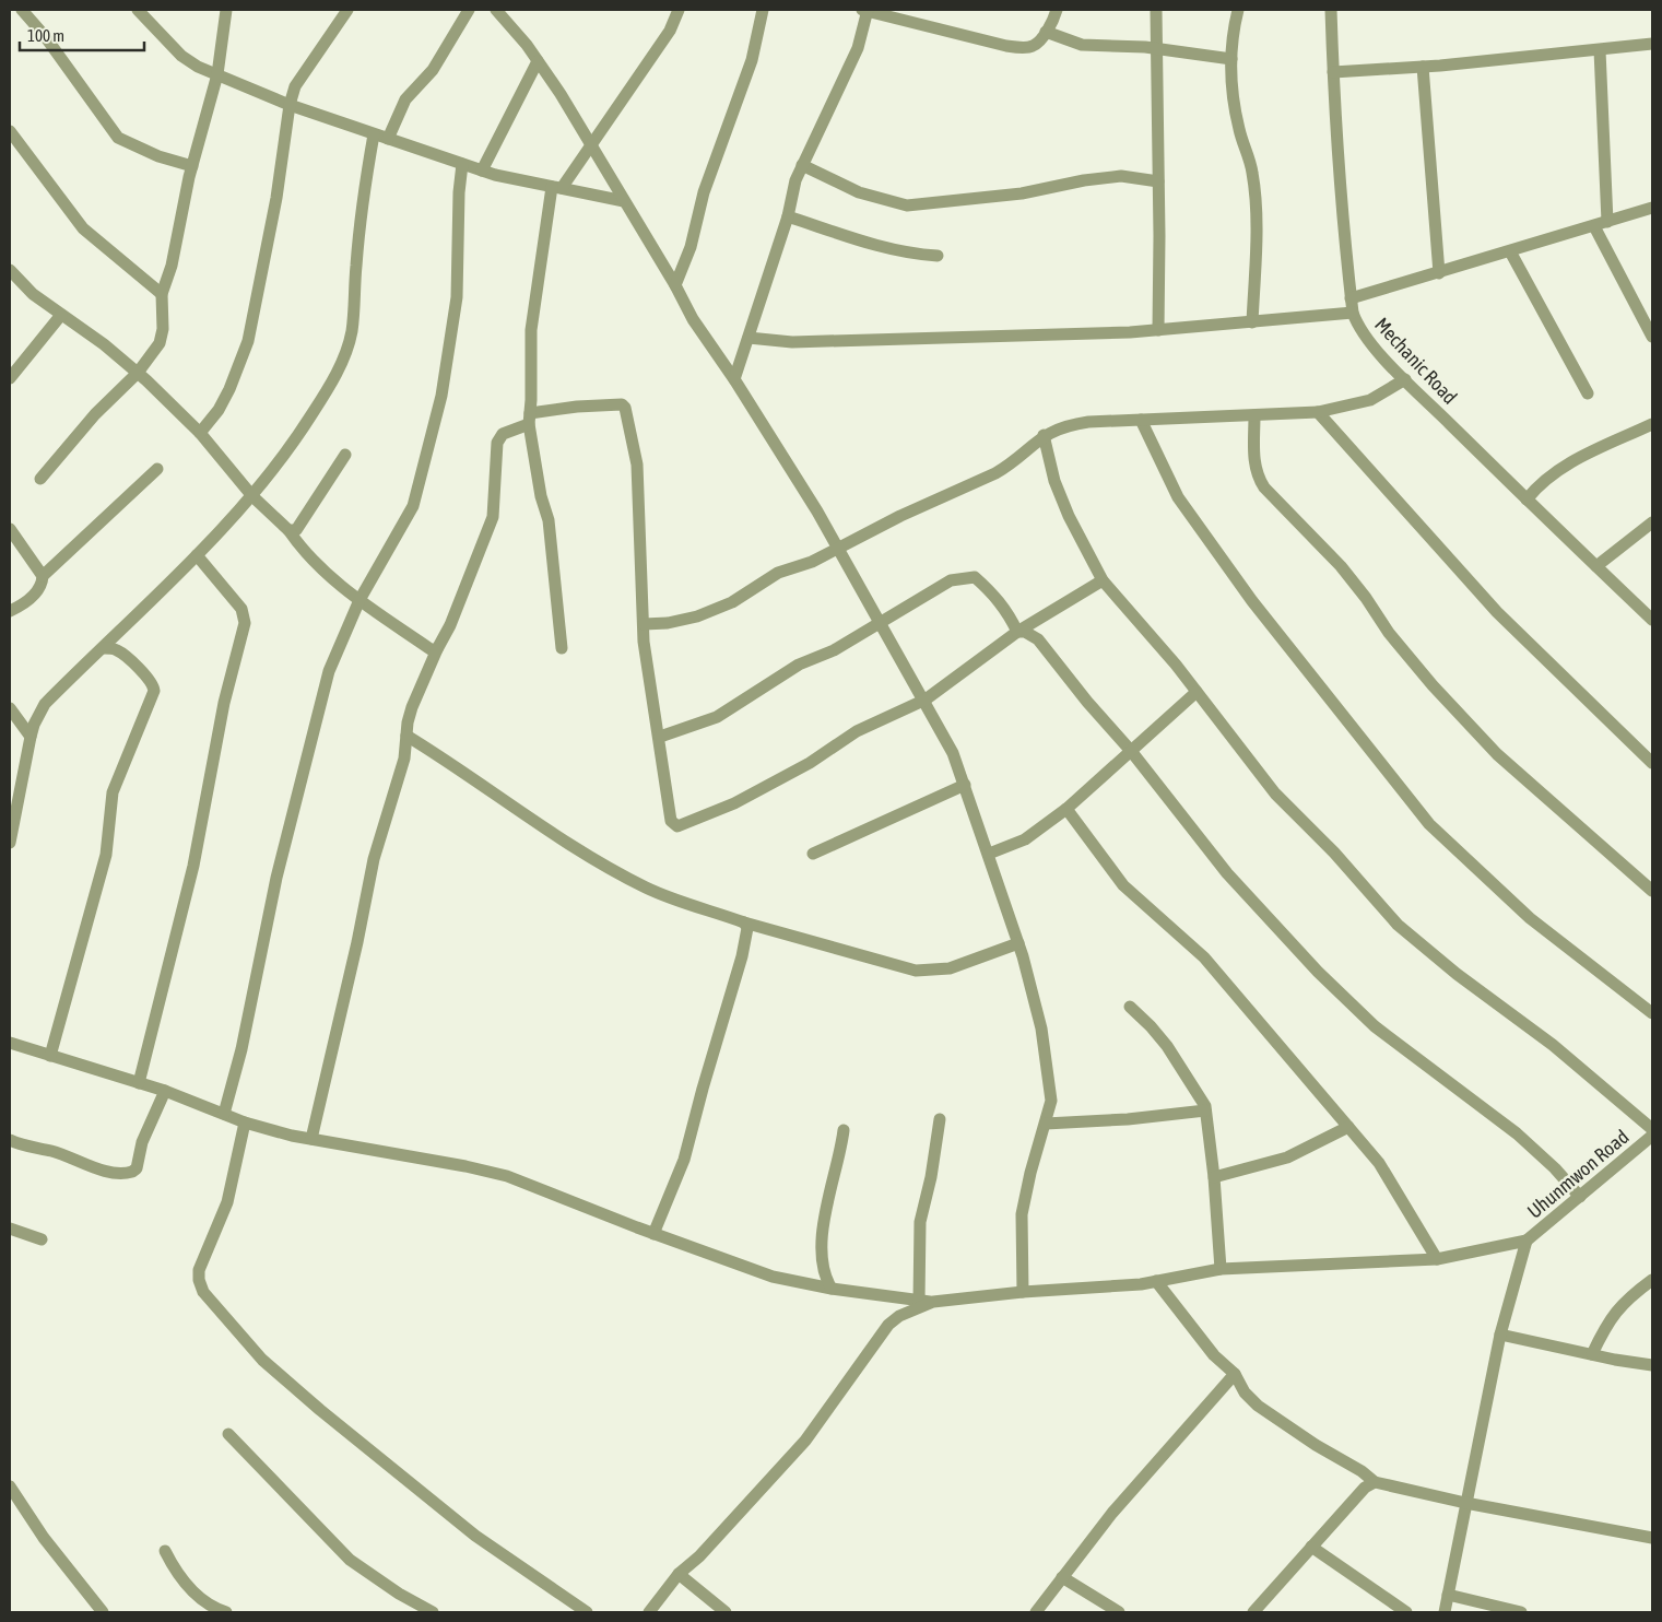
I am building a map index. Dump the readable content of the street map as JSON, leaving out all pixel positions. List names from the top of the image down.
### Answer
{
  "streets": {
    "street": ["Mechanic Road", "Uhunmwon Road"]
  },
  "scale_bar": "100 m"
}
